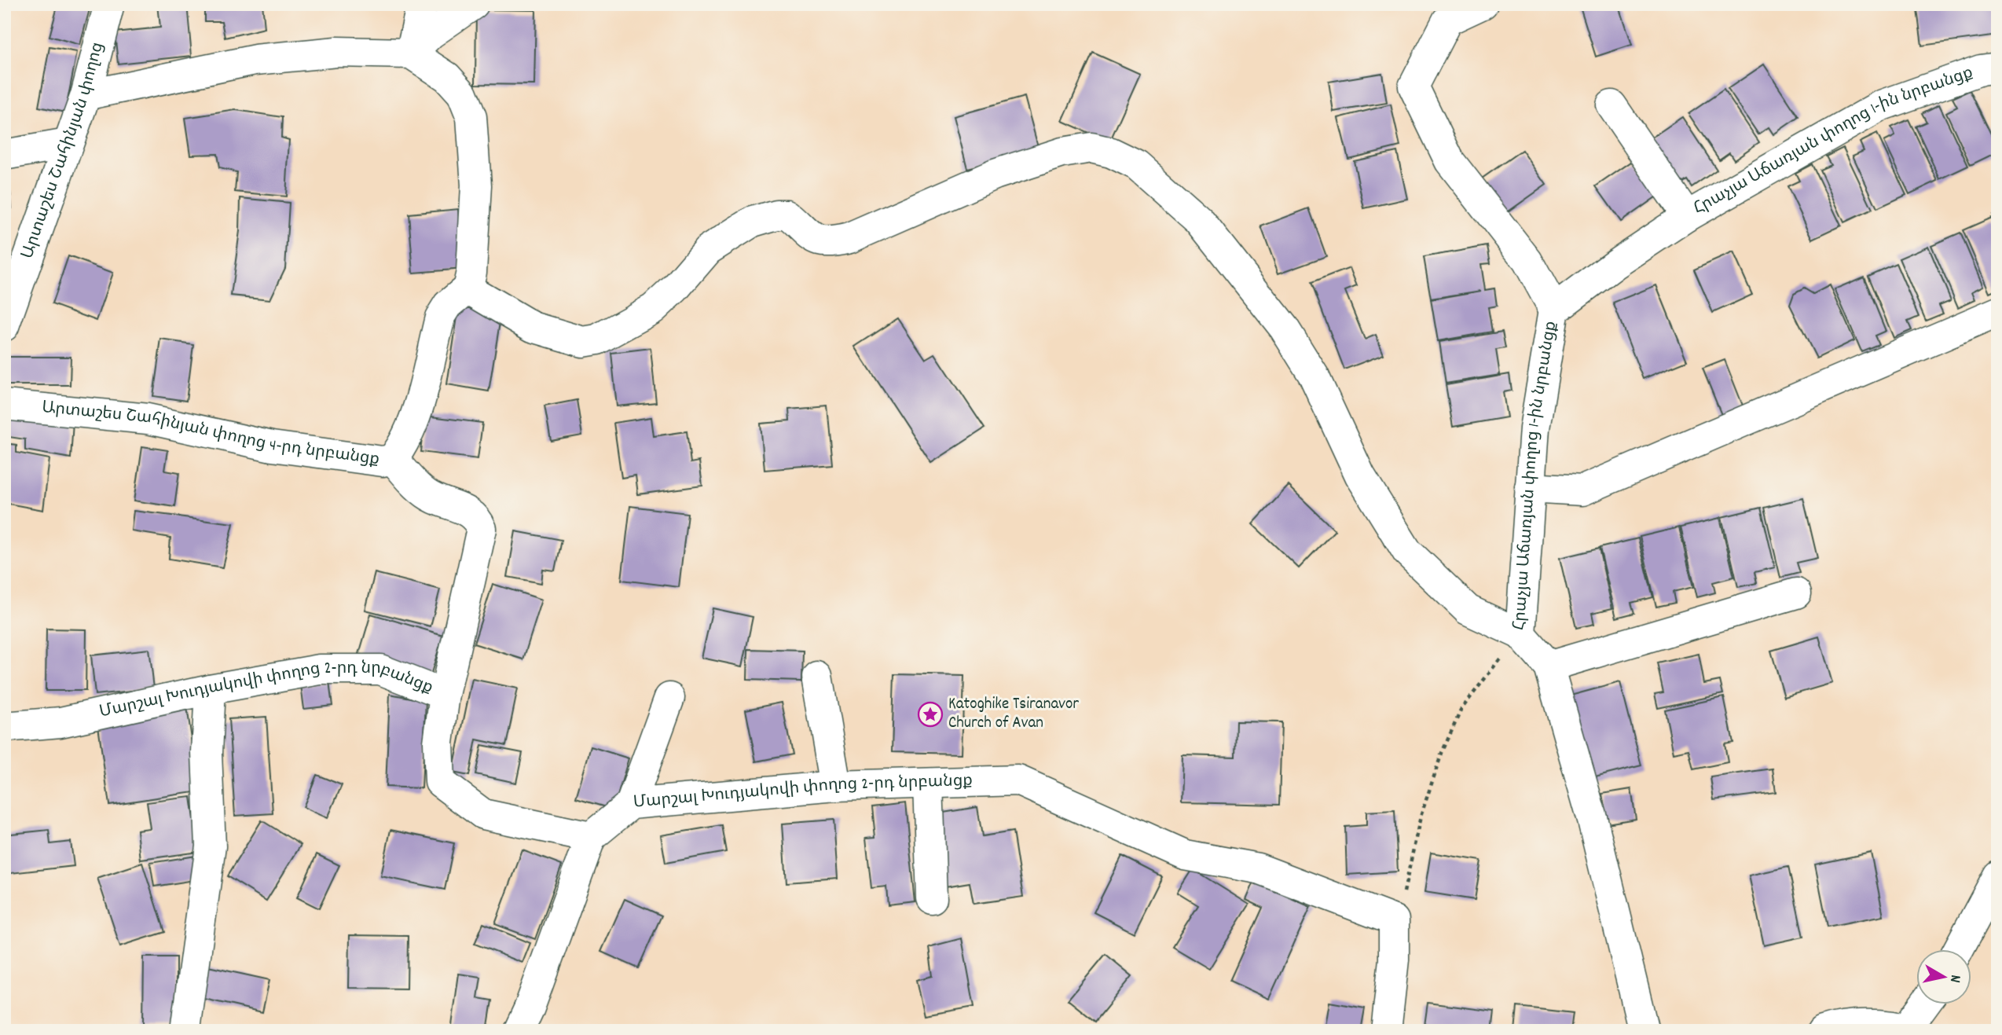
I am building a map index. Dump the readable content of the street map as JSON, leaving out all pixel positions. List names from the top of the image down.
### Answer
{
  "streets": {
    "street": [
      "Հրաչյա Աճառյան փողոց 1-ին նրբանցք",
      "Արտաշես Շահինյան փողոց",
      "Արտաշես Շահինյան փողոց 4-րդ նրբանցք",
      "Մարշալ Խուդյակովի փողոց 2-րդ նրբանցք"
    ]
  },
  "places": {
    "place": ["Katoghike Tsiranavor Church of Avan"]
  },
  "north": "right"
}
